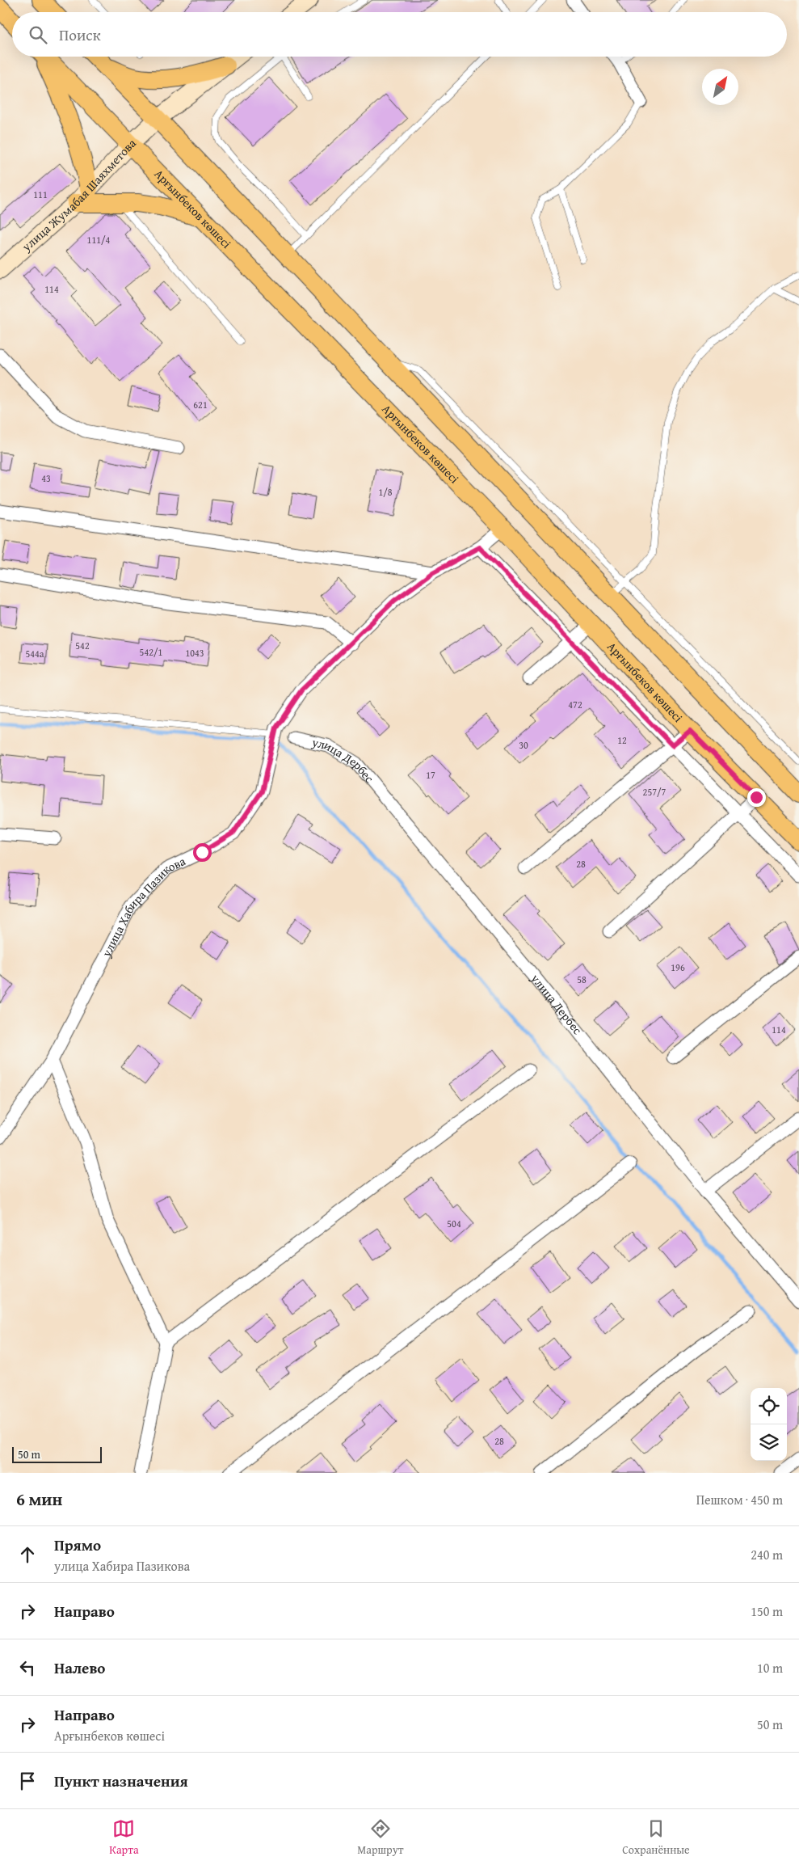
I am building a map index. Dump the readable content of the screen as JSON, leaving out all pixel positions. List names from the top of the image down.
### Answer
{
  "streets": {
    "main road": ["Арғынбеков көшесі"],
    "street": ["улица Жумабая Шаяхметова", "улица Дербес", "улица Хабира Пазикова"]
  },
  "crossings": [
    ["улица Жумабая Шаяхметова", "Арғынбеков көшесі"],
    ["Арғынбеков көшесі", "улица Хабира Пазикова"]
  ],
  "house_numbers": [
    "111",
    "111/4",
    "114",
    "621",
    "43",
    "1/8",
    "542",
    "542/1",
    "1043",
    "544а",
    "472",
    "12",
    "30",
    "17",
    "257/7",
    "28",
    "196",
    "58",
    "114",
    "504",
    "28"
  ],
  "scale_bar": "50 m",
  "north": "top right",
  "page": {
    "search": "Поиск",
    "scale": "50 m",
    "heading": ["6 мин", "Пешком · 450 m"],
    "list": [
      ["Прямо", "улица Хабира Пазикова", "240 m"],
      ["Направо", "150 m"],
      ["Налево", "10 m"],
      ["Направо", "Арғынбеков көшесі", "50 m"],
      "Пункт назначения"
    ],
    "nav": ["Карта", "Маршрут", "Сохранённые"]
  }
}
